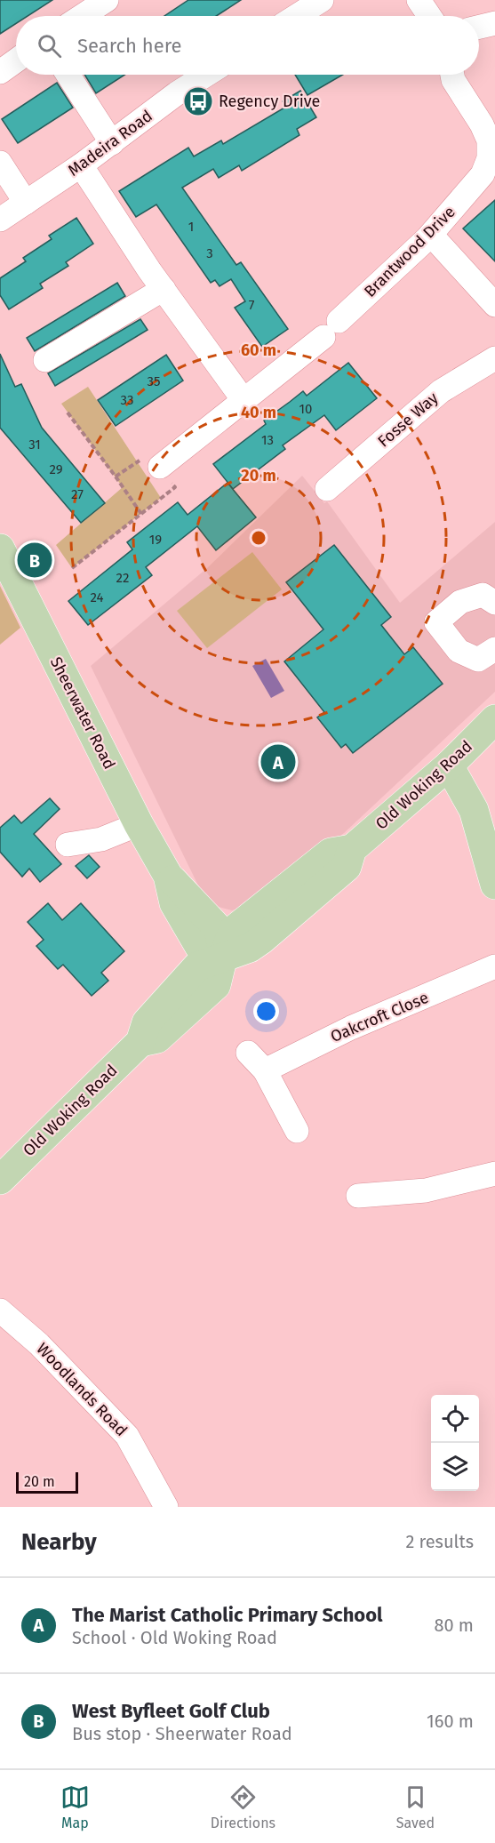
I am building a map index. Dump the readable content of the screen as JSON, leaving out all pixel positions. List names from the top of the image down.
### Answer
{
  "streets": {
    "main road": ["Sheerwater Road", "Old Woking Road"],
    "street": [
      "Madeira Road",
      "Brantwood Drive",
      "Fosse Way",
      "Oakcroft Close",
      "Woodlands Road"
    ]
  },
  "crossings": [
    ["Sheerwater Road", "Old Woking Road"]
  ],
  "places": {
    "bus stop": ["Regency Drive"]
  },
  "house_numbers": [
    "1",
    "3",
    "7",
    "35",
    "33",
    "10",
    "13",
    "31",
    "29",
    "27",
    "19",
    "22",
    "24"
  ],
  "scale_bar": "20 m",
  "page": {
    "search": "Search here",
    "pins": ["B", "A"],
    "scale": "20 m",
    "heading": ["Nearby", "2 results"],
    "list": [
      {
        "mark": "A",
        "name": "The Marist Catholic Primary School",
        "note": "School · Old Woking Road",
        "value": "80 m"
      },
      {
        "mark": "B",
        "name": "West Byfleet Golf Club",
        "note": "Bus stop · Sheerwater Road",
        "value": "160 m"
      }
    ],
    "nav": ["Map", "Directions", "Saved"]
  },
  "rings": ["60 m", "40 m", "20 m"]
}
